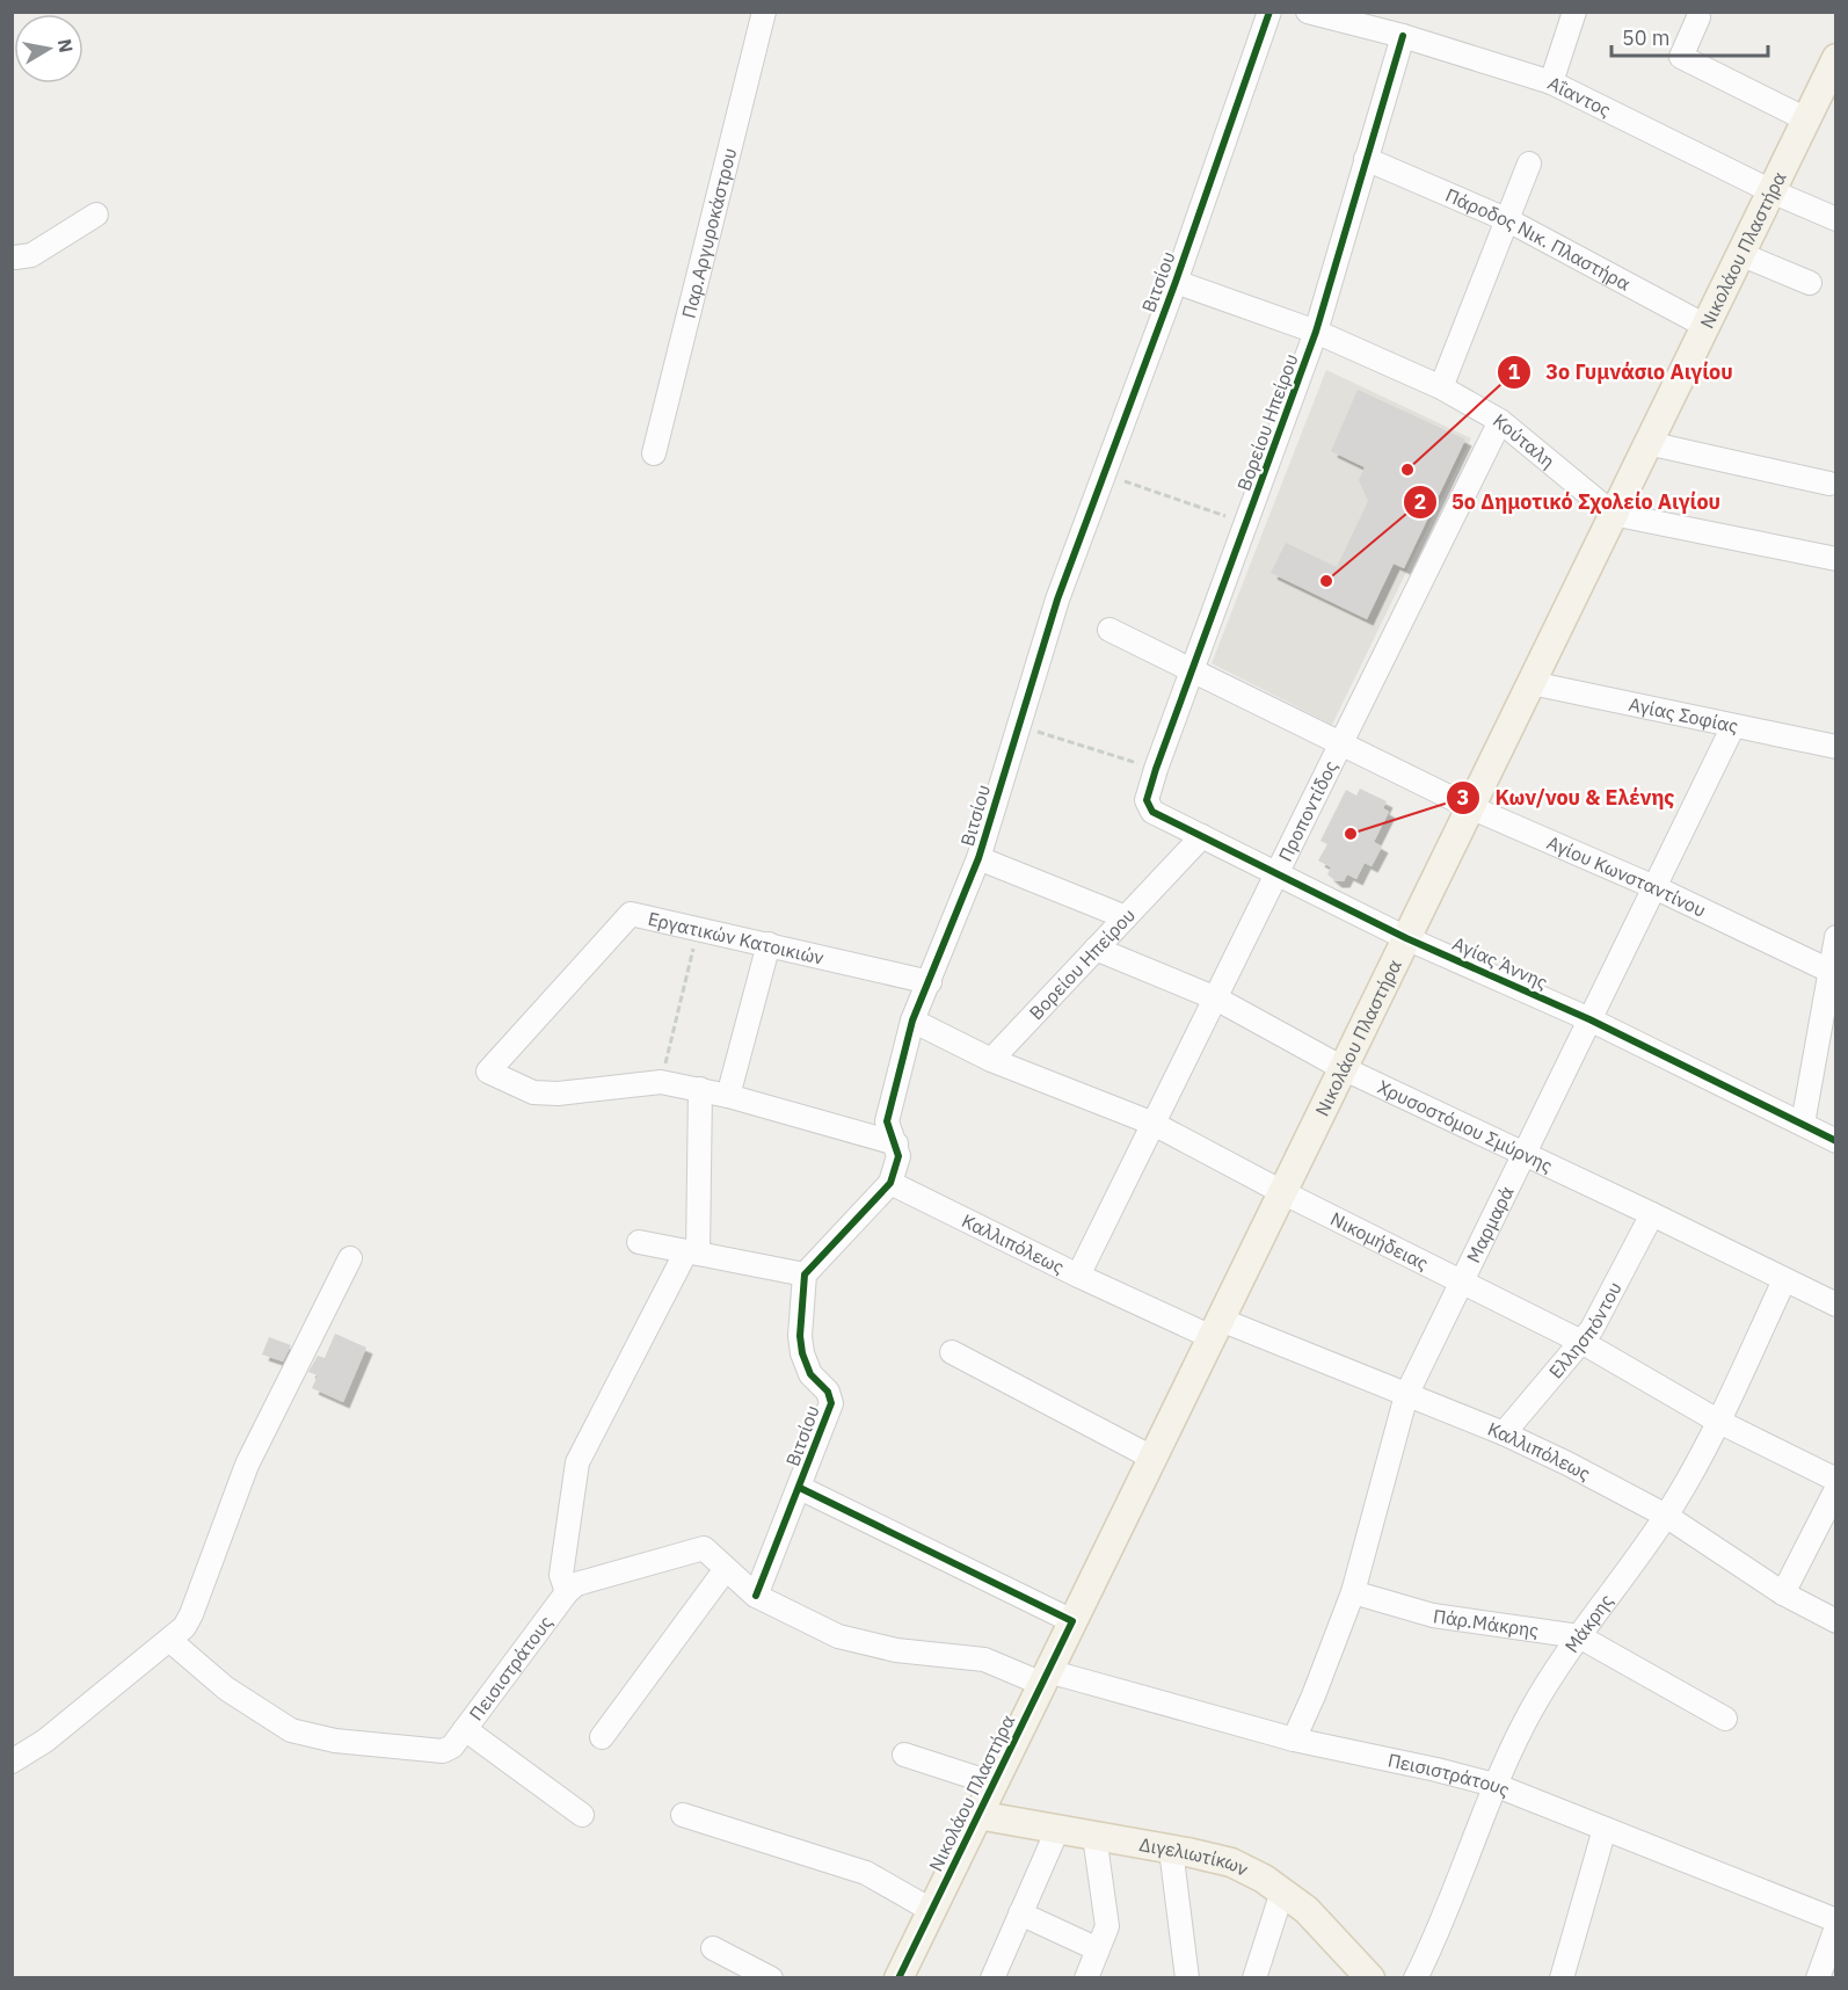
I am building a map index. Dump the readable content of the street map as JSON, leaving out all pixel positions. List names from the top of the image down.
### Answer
{
  "streets": {
    "main road": ["Νικολάου Πλαστήρα", "Διγελιωτίκων"],
    "street": [
      "Αΐαντος",
      "Παρ.Αργυροκάστρου",
      "Πάροδος Νικ. Πλαστήρα",
      "Βιτσίου",
      "Βορείου Ηπείρου",
      "Κούταλη",
      "Αγίας Σοφίας",
      "Προποντίδος",
      "Αγίου Κωνσταντίνου",
      "Εργατικών Κατοικιών",
      "Αγίας Άννης",
      "Χρυσοστόμου Σμύρνης",
      "Μαρμαρά",
      "Νικομήδειας",
      "Καλλιπόλεως",
      "Ελλησπόντου",
      "Πάρ.Μάκρης",
      "Μάκρης",
      "Πεισιστράτους"
    ]
  },
  "crossings": [
    ["Αΐαντος", "Νικολάου Πλαστήρα"],
    ["Αΐαντος", "Βορείου Ηπείρου"],
    ["Πάροδος Νικ. Πλαστήρα", "Νικολάου Πλαστήρα"],
    ["Πάροδος Νικ. Πλαστήρα", "Βορείου Ηπείρου"],
    ["Νικολάου Πλαστήρα", "Κούταλη"],
    ["Νικολάου Πλαστήρα", "Αγίας Σοφίας"],
    ["Νικολάου Πλαστήρα", "Αγίου Κωνσταντίνου"],
    ["Νικολάου Πλαστήρα", "Αγίας Άννης"],
    ["Νικολάου Πλαστήρα", "Χρυσοστόμου Σμύρνης"],
    ["Νικολάου Πλαστήρα", "Νικομήδειας"],
    ["Νικολάου Πλαστήρα", "Καλλιπόλεως"],
    ["Νικολάου Πλαστήρα", "Πεισιστράτους"],
    ["Νικολάου Πλαστήρα", "Διγελιωτίκων"],
    ["Βιτσίου", "Κούταλη"],
    ["Βιτσίου", "Εργατικών Κατοικιών"],
    ["Βιτσίου", "Νικομήδειας"],
    ["Βιτσίου", "Καλλιπόλεως"],
    ["Βιτσίου", "Πεισιστράτους"],
    ["Βορείου Ηπείρου", "Κούταλη"],
    ["Βορείου Ηπείρου", "Αγίου Κωνσταντίνου"],
    ["Βορείου Ηπείρου", "Αγίας Άννης"],
    ["Βορείου Ηπείρου", "Χρυσοστόμου Σμύρνης"],
    ["Βορείου Ηπείρου", "Νικομήδειας"],
    ["Κούταλη", "Προποντίδος"],
    ["Αγίας Σοφίας", "Μαρμαρά"],
    ["Προποντίδος", "Αγίου Κωνσταντίνου"],
    ["Προποντίδος", "Αγίας Άννης"],
    ["Προποντίδος", "Χρυσοστόμου Σμύρνης"],
    ["Προποντίδος", "Νικομήδειας"],
    ["Προποντίδος", "Καλλιπόλεως"],
    ["Αγίου Κωνσταντίνου", "Μαρμαρά"],
    ["Αγίας Άννης", "Μαρμαρά"],
    ["Χρυσοστόμου Σμύρνης", "Μαρμαρά"],
    ["Χρυσοστόμου Σμύρνης", "Ελλησπόντου"],
    ["Χρυσοστόμου Σμύρνης", "Μάκρης"],
    ["Μαρμαρά", "Νικομήδειας"],
    ["Μαρμαρά", "Καλλιπόλεως"],
    ["Μαρμαρά", "Πάρ.Μάκρης"],
    ["Μαρμαρά", "Πεισιστράτους"],
    ["Νικομήδειας", "Ελλησπόντου"],
    ["Νικομήδειας", "Μάκρης"],
    ["Καλλιπόλεως", "Ελλησπόντου"],
    ["Καλλιπόλεως", "Μάκρης"],
    ["Πάρ.Μάκρης", "Μάκρης"],
    ["Μάκρης", "Πεισιστράτους"]
  ],
  "places": ["3ο Γυμνάσιο Αιγίου", "5ο Δημοτικό Σχολείο Αιγίου", "Κων/νου & Ελένης"],
  "scale_bar": "50 m",
  "north": "right"
}
